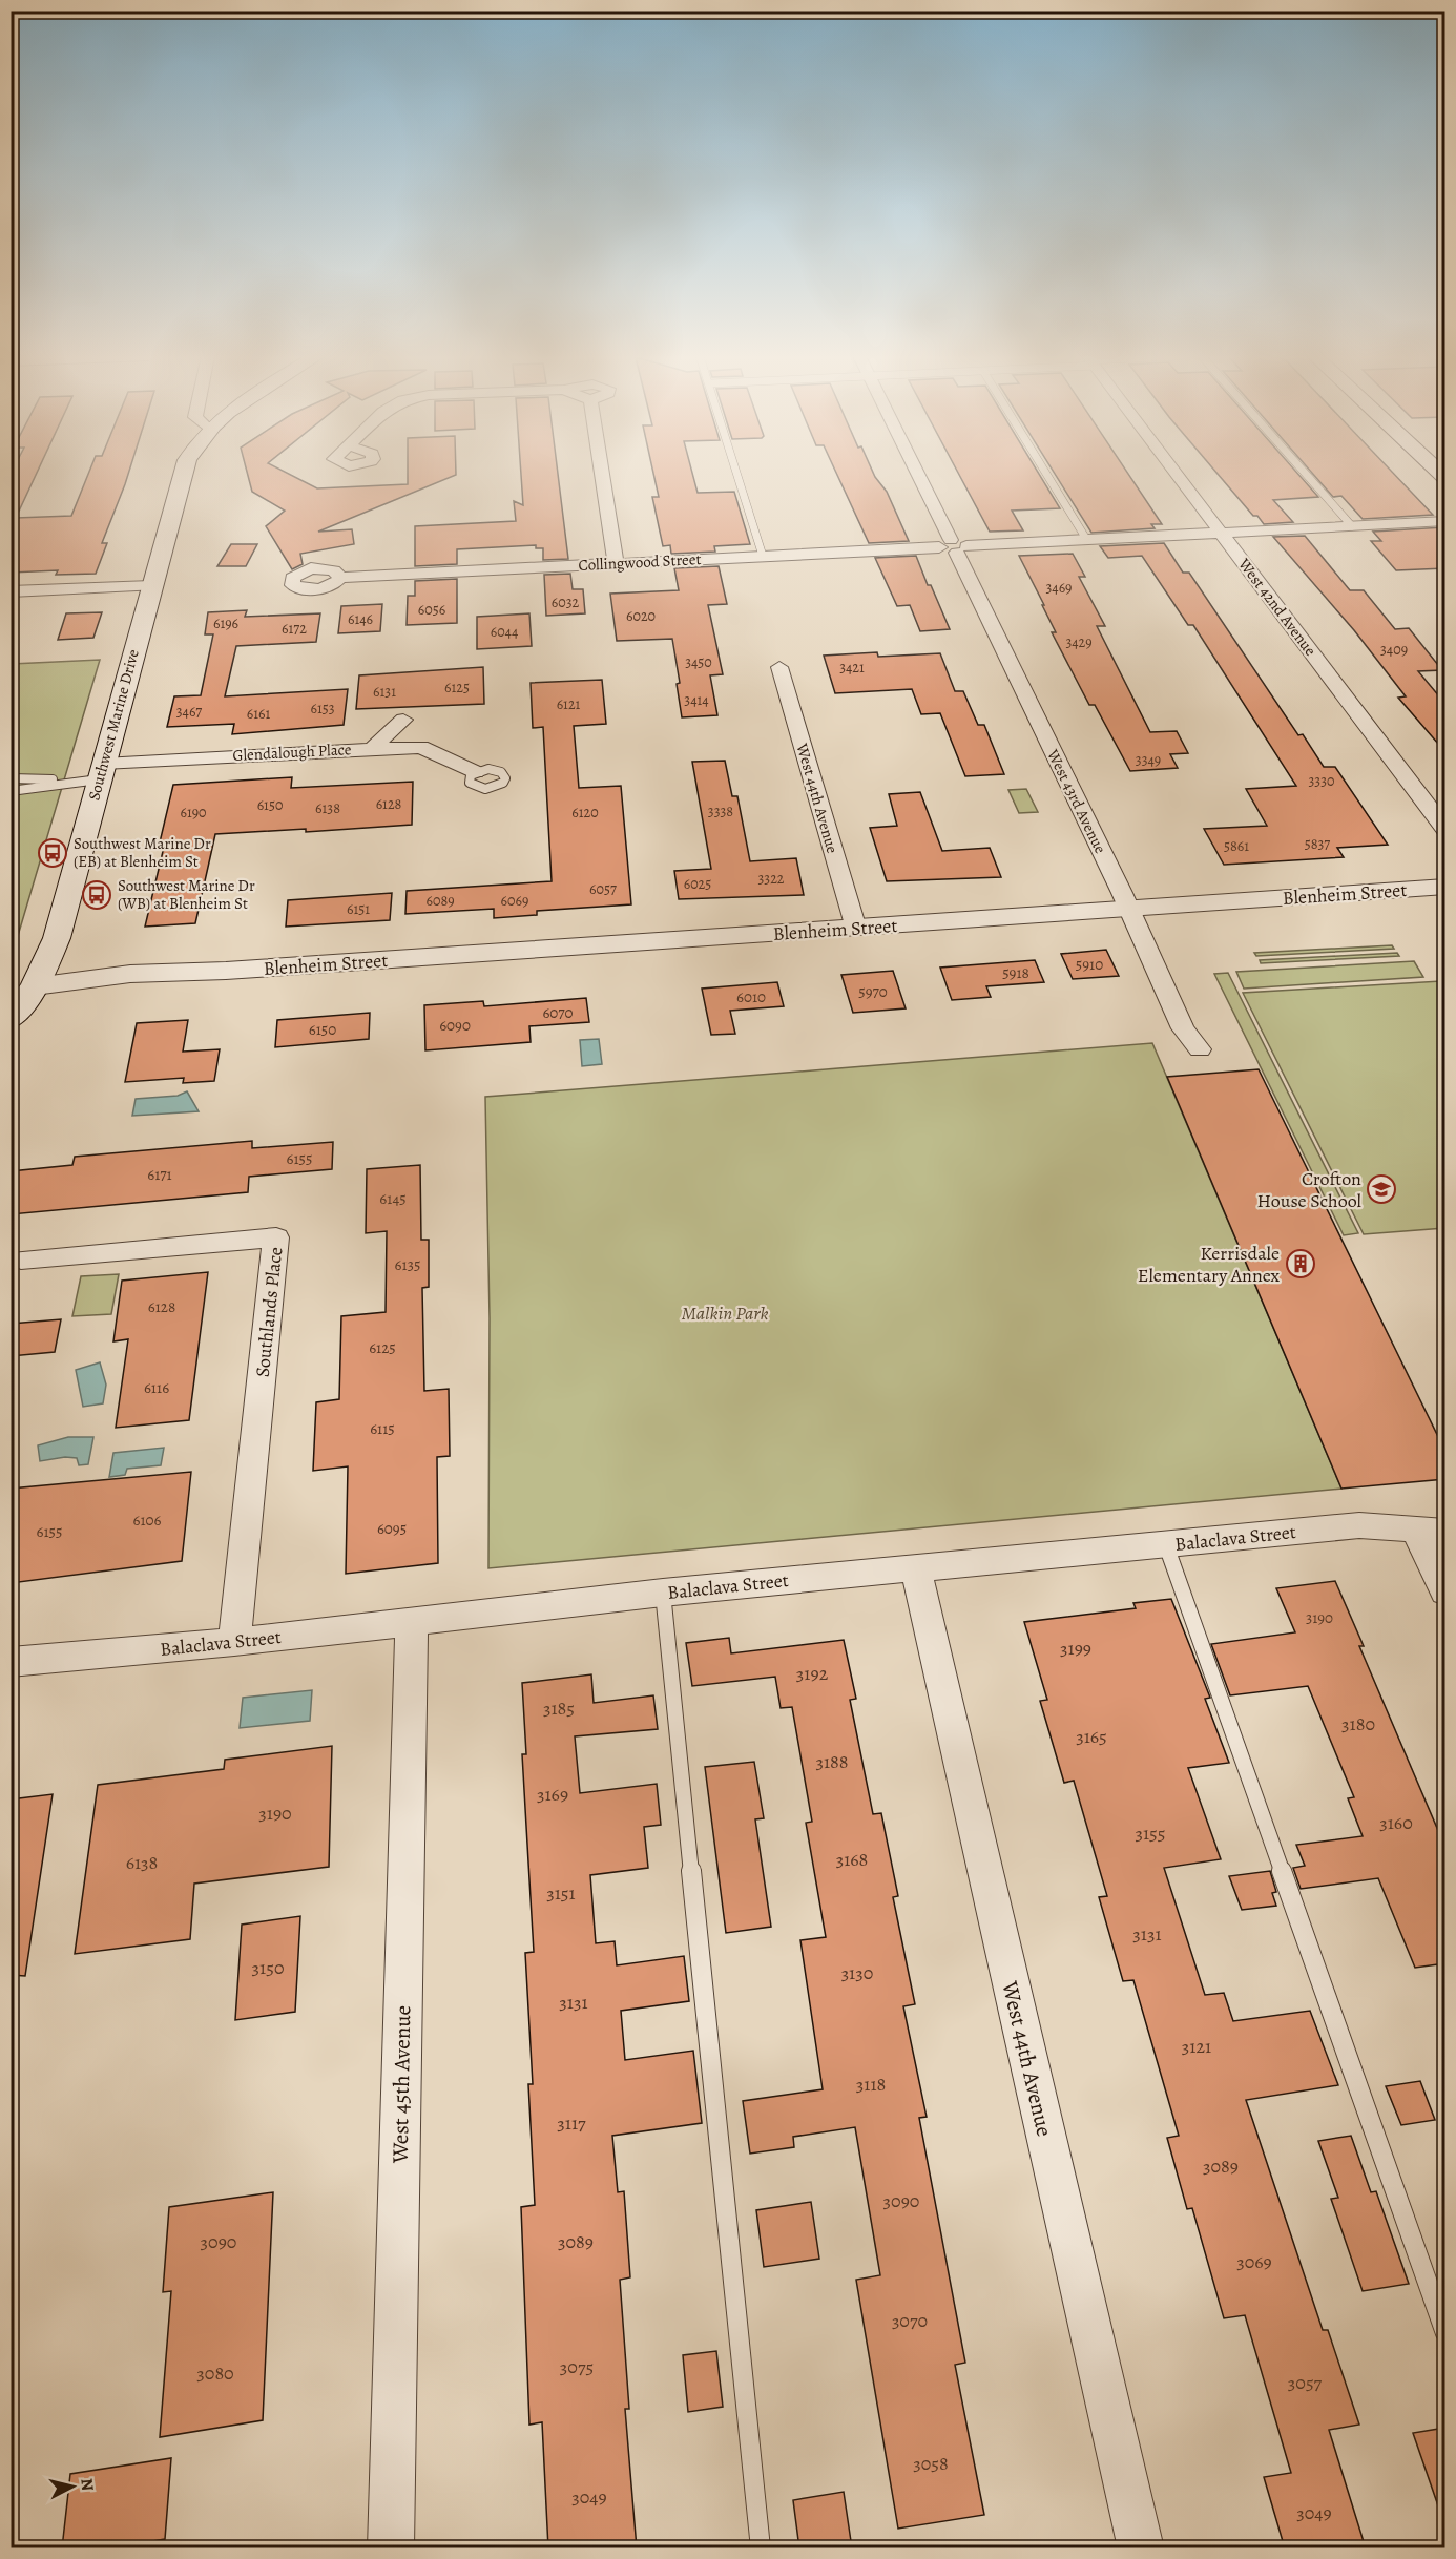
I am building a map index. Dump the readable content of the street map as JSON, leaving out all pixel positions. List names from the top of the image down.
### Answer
{
  "streets": {
    "main road": ["Southwest Marine Drive"],
    "street": [
      "Collingwood Street",
      "West 42nd Avenue",
      "Glendalough Place",
      "West 44th Avenue",
      "West 43rd Avenue",
      "Blenheim Street",
      "Southlands Place",
      "Balaclava Street",
      "West 45th Avenue"
    ]
  },
  "crossings": [
    ["Collingwood Street", "West 42nd Avenue"],
    ["Collingwood Street", "West 43rd Avenue"],
    ["Southwest Marine Drive", "Glendalough Place"],
    ["Southwest Marine Drive", "Blenheim Street"],
    ["West 44th Avenue", "Blenheim Street"],
    ["West 44th Avenue", "Balaclava Street"],
    ["West 43rd Avenue", "Blenheim Street"],
    ["Southlands Place", "Balaclava Street"],
    ["Balaclava Street", "West 45th Avenue"]
  ],
  "parks": ["Malkin Park"],
  "places": {
    "bus stop": ["Southwest Marine Dr (EB) at Blenheim St", "Southwest Marine Dr (WB) at Blenheim St"],
    "school or university": ["Crofton House School"],
    "building": ["Kerrisdale Elementary Annex"]
  },
  "house_numbers": [
    "3469",
    "6032",
    "6056",
    "6020",
    "6146",
    "6196",
    "6172",
    "6044",
    "3429",
    "3409",
    "3450",
    "3421",
    "6125",
    "6131",
    "3414",
    "6121",
    "6153",
    "3467",
    "6161",
    "3349",
    "3330",
    "6128",
    "6150",
    "6138",
    "3338",
    "6190",
    "6120",
    "5837",
    "5861",
    "3322",
    "6025",
    "6057",
    "6089",
    "6069",
    "6151",
    "5910",
    "5918",
    "5970",
    "6010",
    "6070",
    "6090",
    "6150",
    "6155",
    "6171",
    "6145",
    "6135",
    "6128",
    "6125",
    "6116",
    "6115",
    "6106",
    "6095",
    "6155",
    "3190",
    "3199",
    "3192",
    "3185",
    "3180",
    "3165",
    "3188",
    "3169",
    "3190",
    "3160",
    "3155",
    "3168",
    "6138",
    "3151",
    "3131",
    "3150",
    "3130",
    "3131",
    "3121",
    "3118",
    "3117",
    "3089",
    "3090",
    "3090",
    "3089",
    "3069",
    "3070",
    "3075",
    "3080",
    "3057",
    "3058",
    "3049",
    "3049"
  ],
  "north": "right"
}
